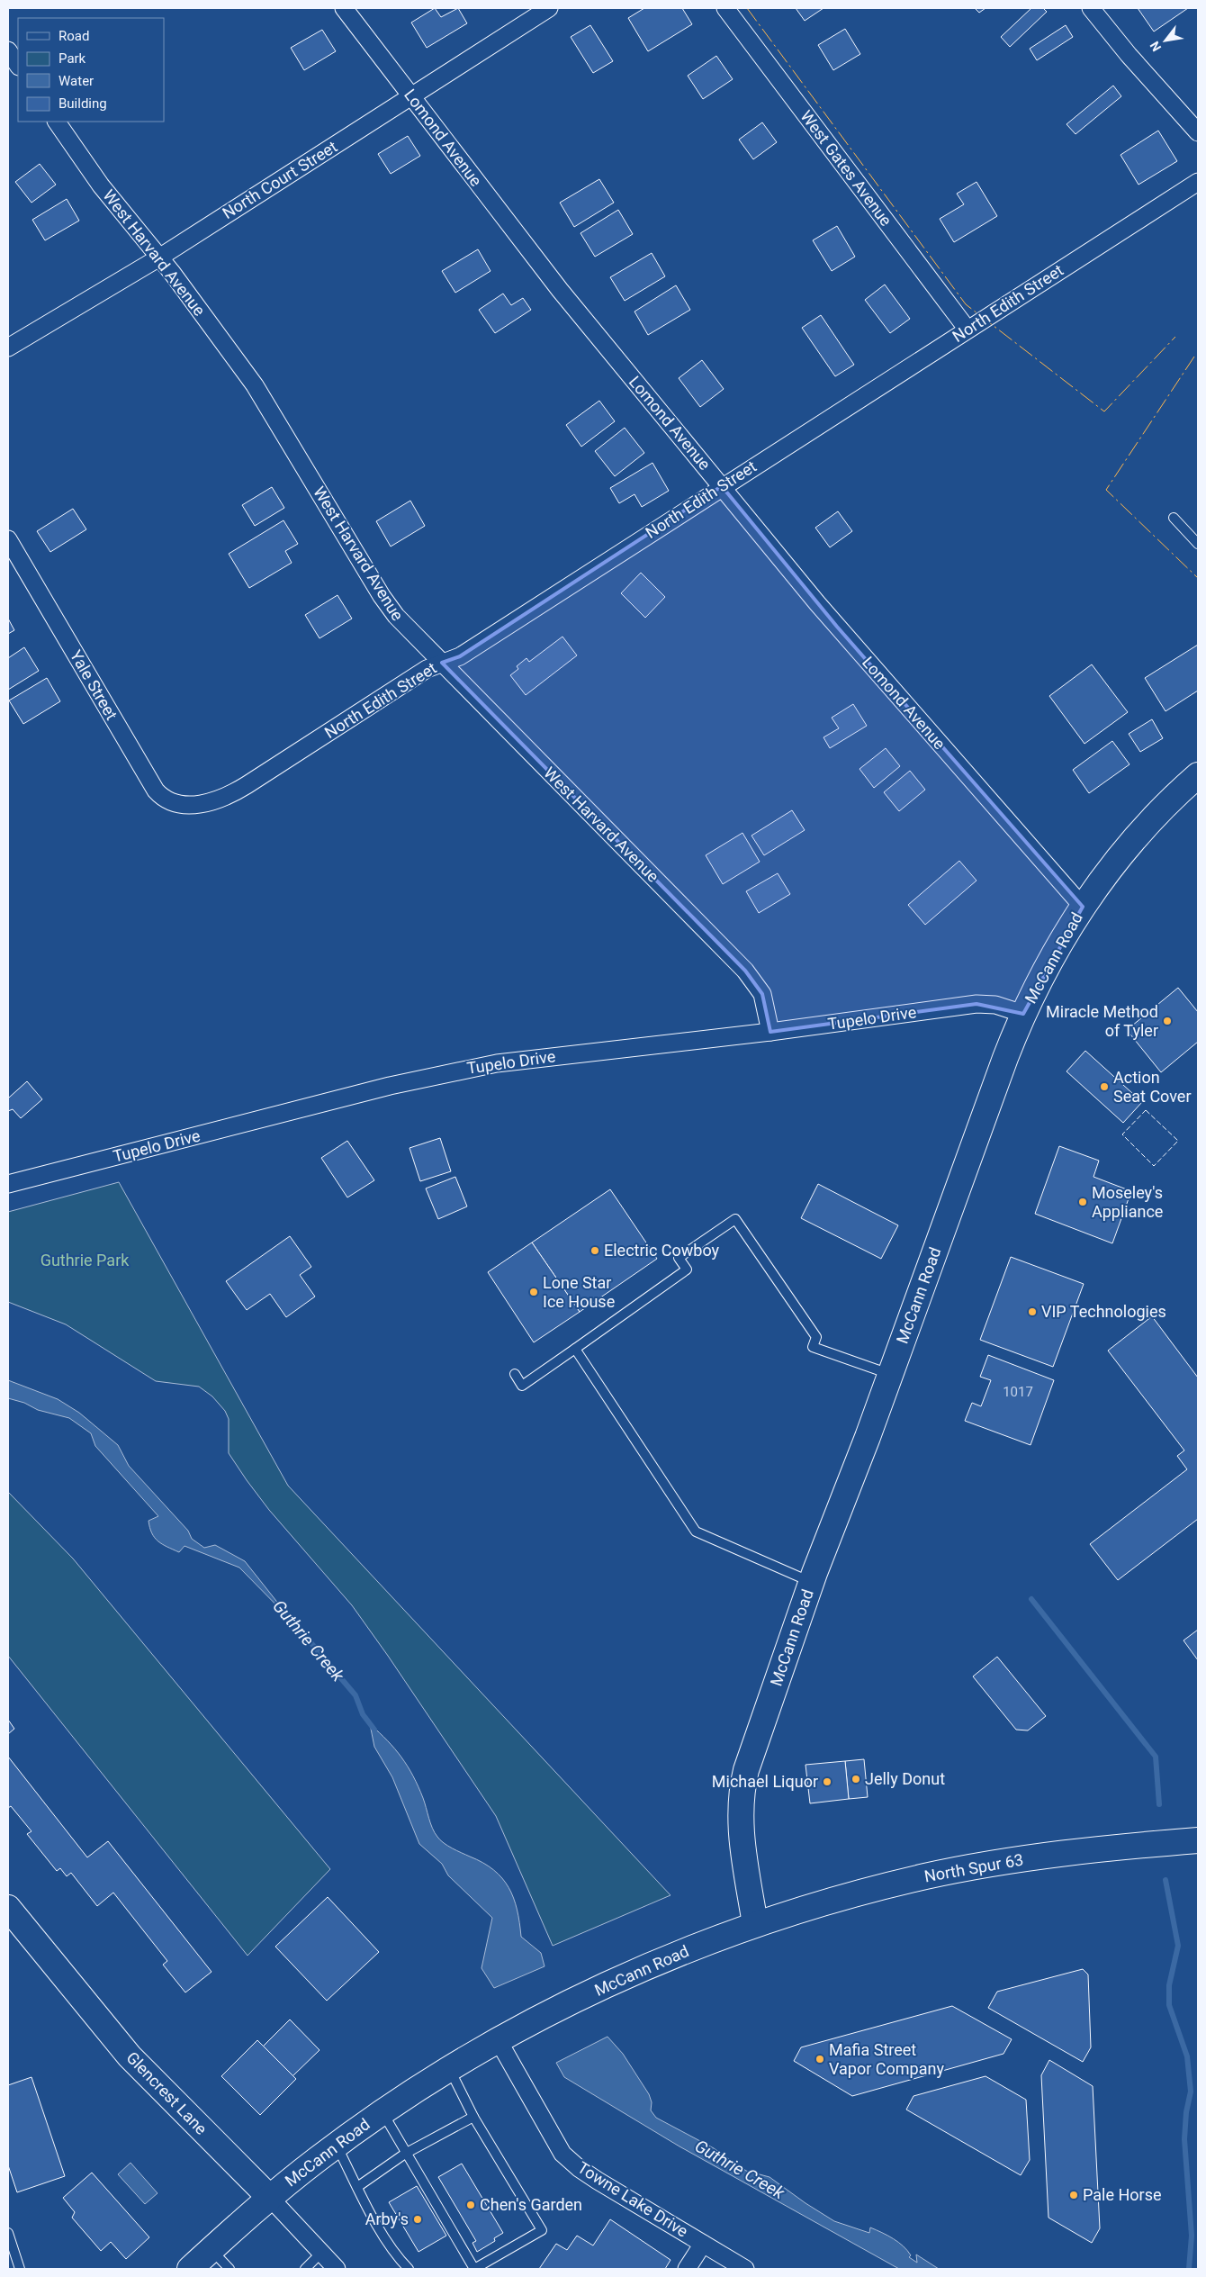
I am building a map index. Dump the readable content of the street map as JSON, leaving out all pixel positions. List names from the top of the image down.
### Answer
{
  "streets": {
    "street": [
      "Lomond Avenue",
      "West Gates Avenue",
      "North Court Street",
      "West Harvard Avenue",
      "North Edith Street",
      "Yale Street",
      "McCann Road",
      "Tupelo Drive",
      "North Spur 63",
      "Glencrest Lane",
      "Towne Lake Drive"
    ]
  },
  "crossings": [
    ["Lomond Avenue", "North Court Street"],
    ["Lomond Avenue", "North Edith Street"],
    ["Lomond Avenue", "McCann Road"],
    ["West Gates Avenue", "North Edith Street"],
    ["North Court Street", "West Harvard Avenue"],
    ["West Harvard Avenue", "North Edith Street"],
    ["West Harvard Avenue", "Tupelo Drive"],
    ["North Edith Street", "Yale Street"],
    ["McCann Road", "Tupelo Drive"],
    ["McCann Road", "North Spur 63"],
    ["McCann Road", "Glencrest Lane"],
    ["McCann Road", "Towne Lake Drive"]
  ],
  "water": ["Guthrie Creek"],
  "parks": ["Guthrie Park"],
  "places": [
    "Miracle Method of Tyler",
    "Action Seat Cover",
    "Moseley's Appliance",
    "Electric Cowboy",
    "Lone Star Ice House",
    "VIP Technologies",
    "Jelly Donut",
    "Michael Liquor",
    "Mafia Street Vapor Company",
    "Pale Horse",
    "Chen's Garden",
    "Arby's"
  ],
  "house_numbers": ["1017"],
  "legend": [
    "Road",
    "Park",
    "Water",
    "Building"
  ],
  "north": "bottom left"
}
